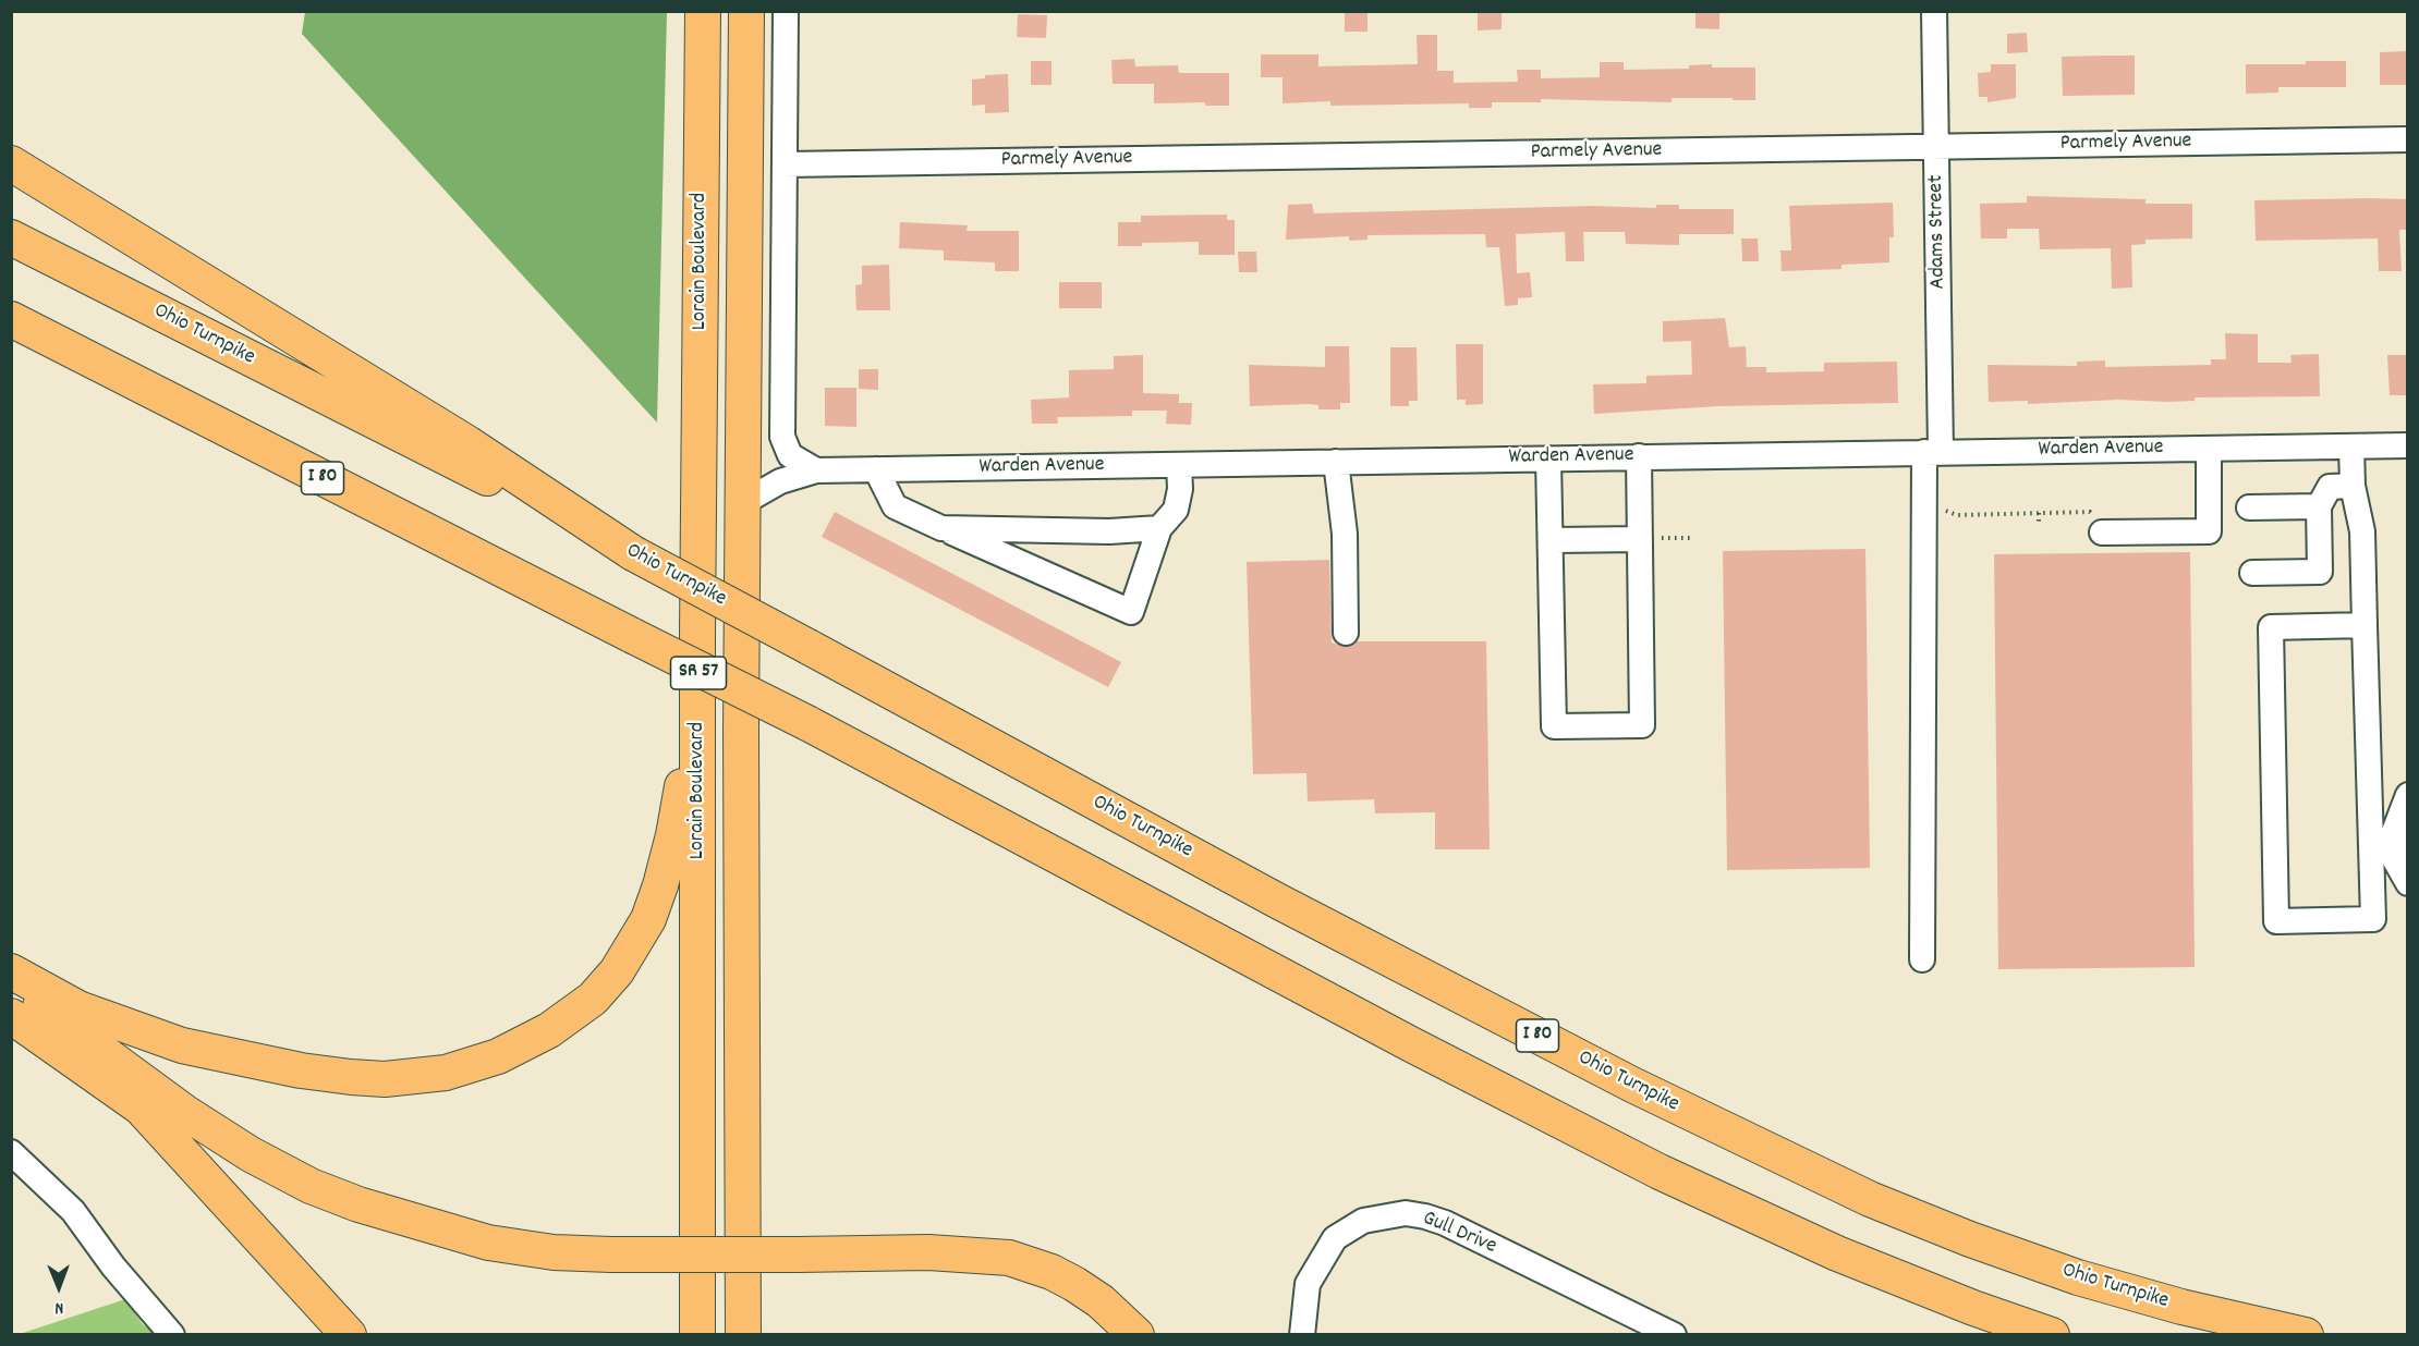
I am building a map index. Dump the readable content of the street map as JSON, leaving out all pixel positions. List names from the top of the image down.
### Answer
{
  "streets": {
    "highway": [
      "Lorain Boulevard",
      "Ohio Turnpike",
      "I 80",
      "SR 57"
    ],
    "street": [
      "Parmely Avenue",
      "Adams Street",
      "Warden Avenue",
      "Gull Drive"
    ]
  },
  "crossings": [
    ["Parmely Avenue", "Adams Street"],
    ["Adams Street", "Warden Avenue"],
    ["Lorain Boulevard", "Warden Avenue"]
  ],
  "north": "bottom"
}
